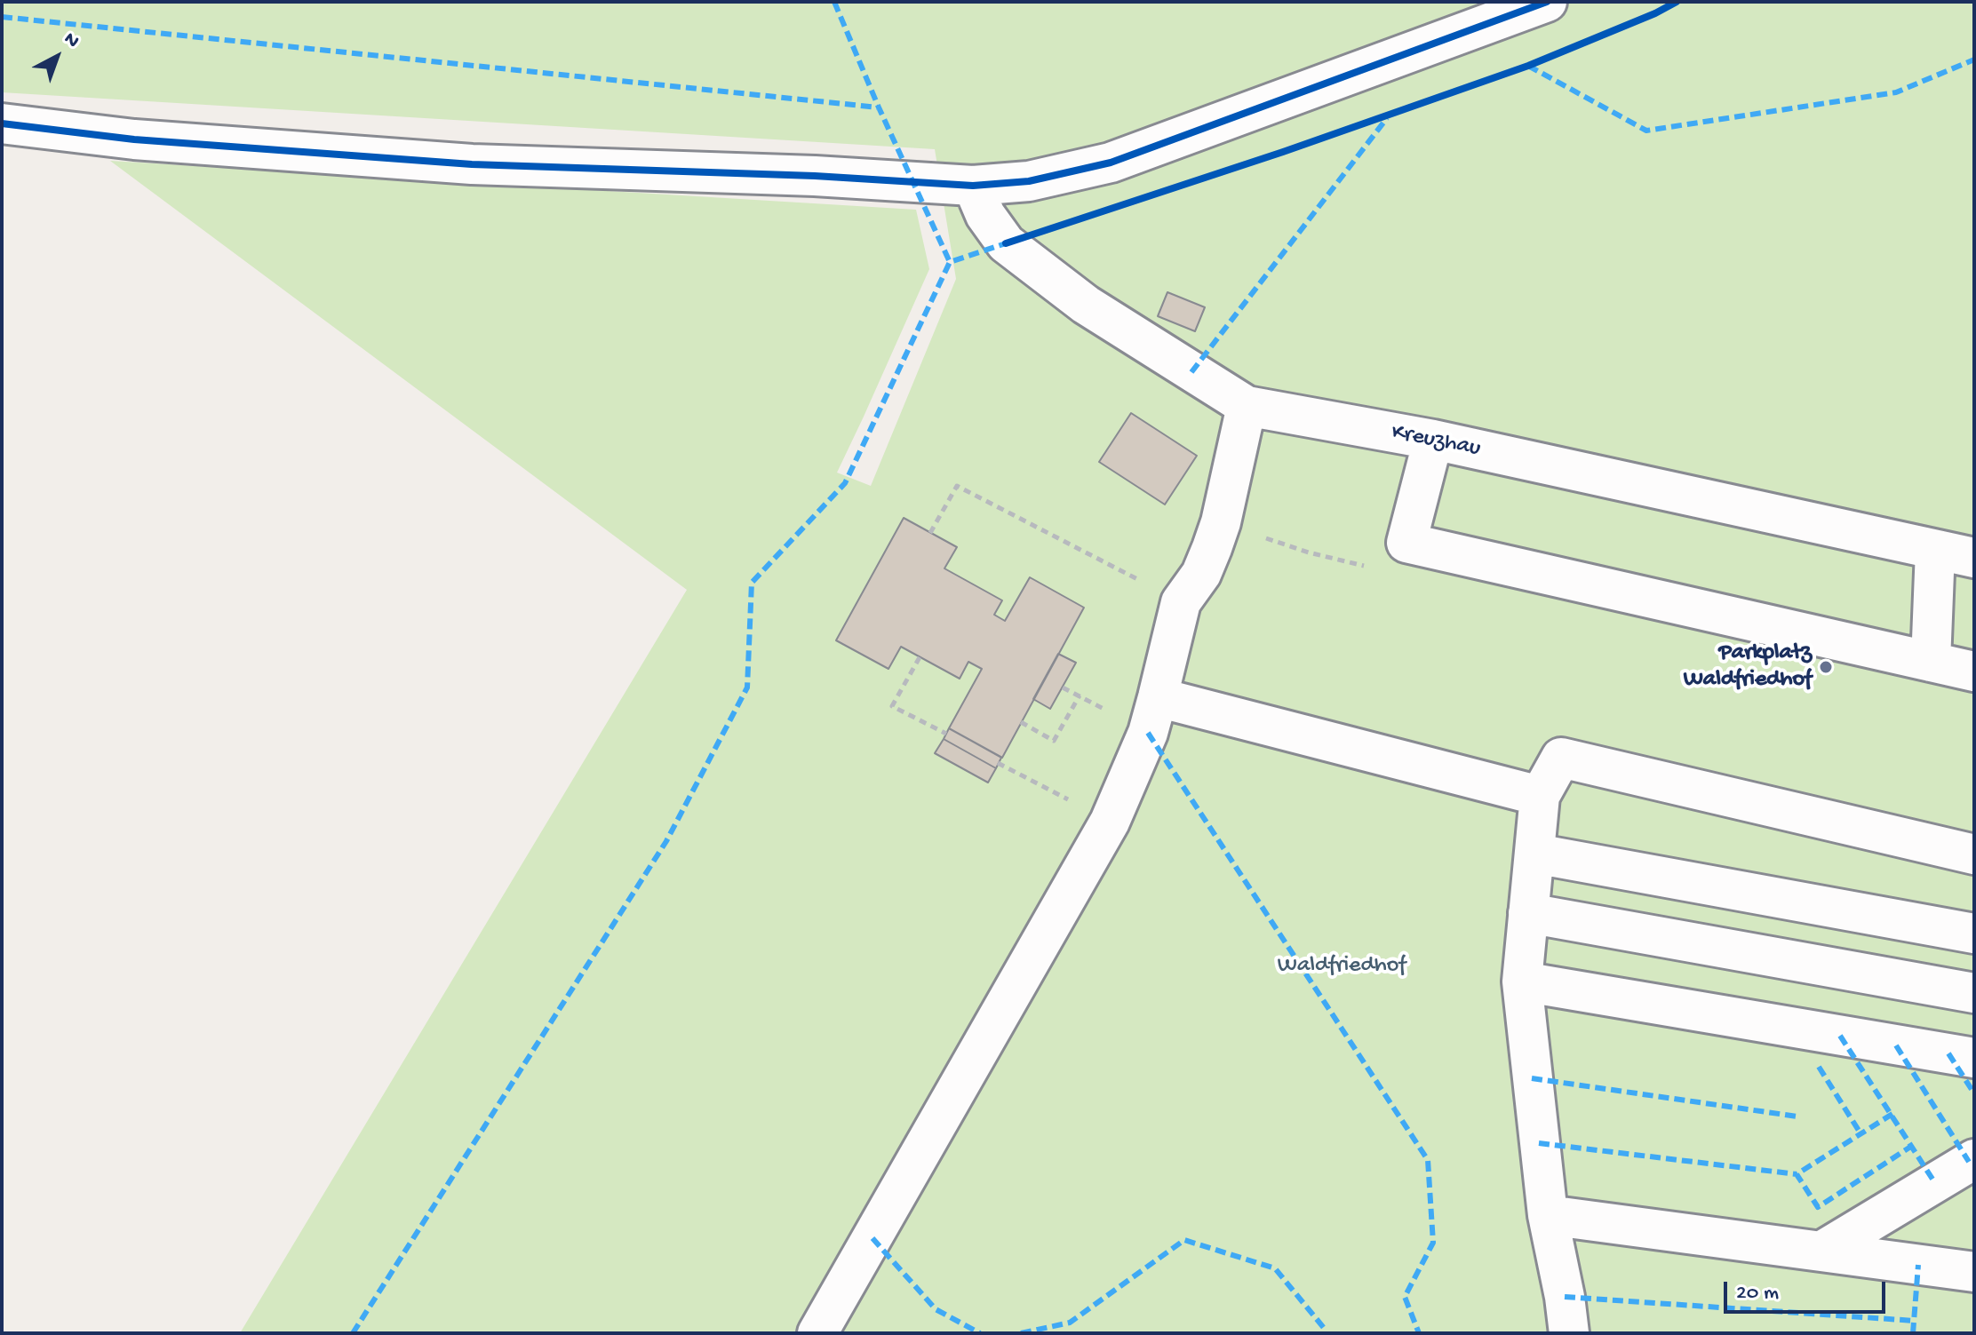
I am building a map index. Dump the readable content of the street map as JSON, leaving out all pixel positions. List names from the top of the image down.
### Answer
{
  "streets": {
    "street": ["Kreuzhau"]
  },
  "parks": ["Waldfriedhof"],
  "places": ["Parkplatz Waldfriedhof"],
  "scale_bar": "20 m",
  "north": "top right"
}
